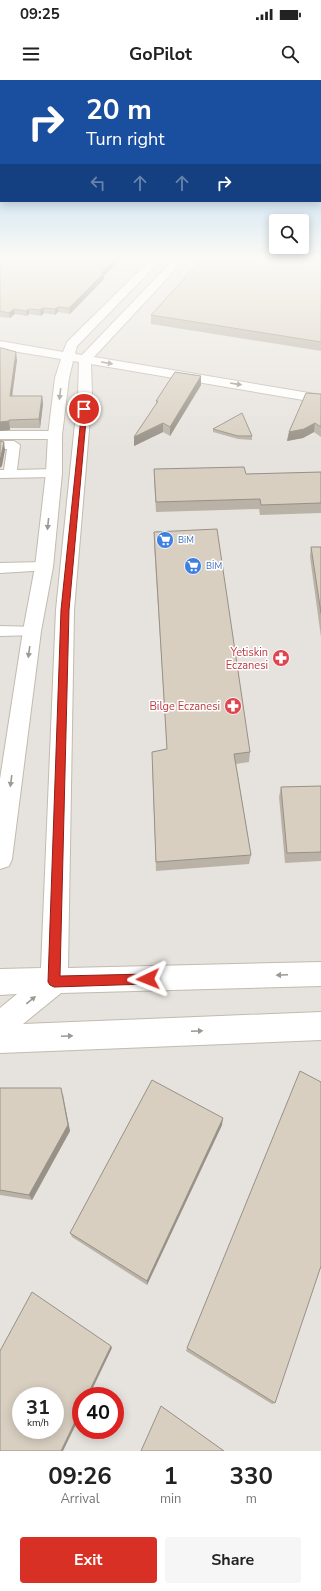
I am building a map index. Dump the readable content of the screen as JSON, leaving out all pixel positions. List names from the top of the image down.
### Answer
{
  "places": {
    "supermarket": ["BiM", "BİM"],
    "pharmacy": ["Yetiskin Eczanesi", "Bilge Eczanesi"]
  },
  "page": {
    "status": "09:25",
    "header": "GoPilot",
    "turn": ["20 m", "Turn right"],
    "speed": "31 km/h",
    "limit": "40",
    "eta": [
      "09:26",
      "Arrival",
      "1",
      "min",
      "330",
      "m"
    ],
    "buttons": ["Exit", "Share"]
  }
}
